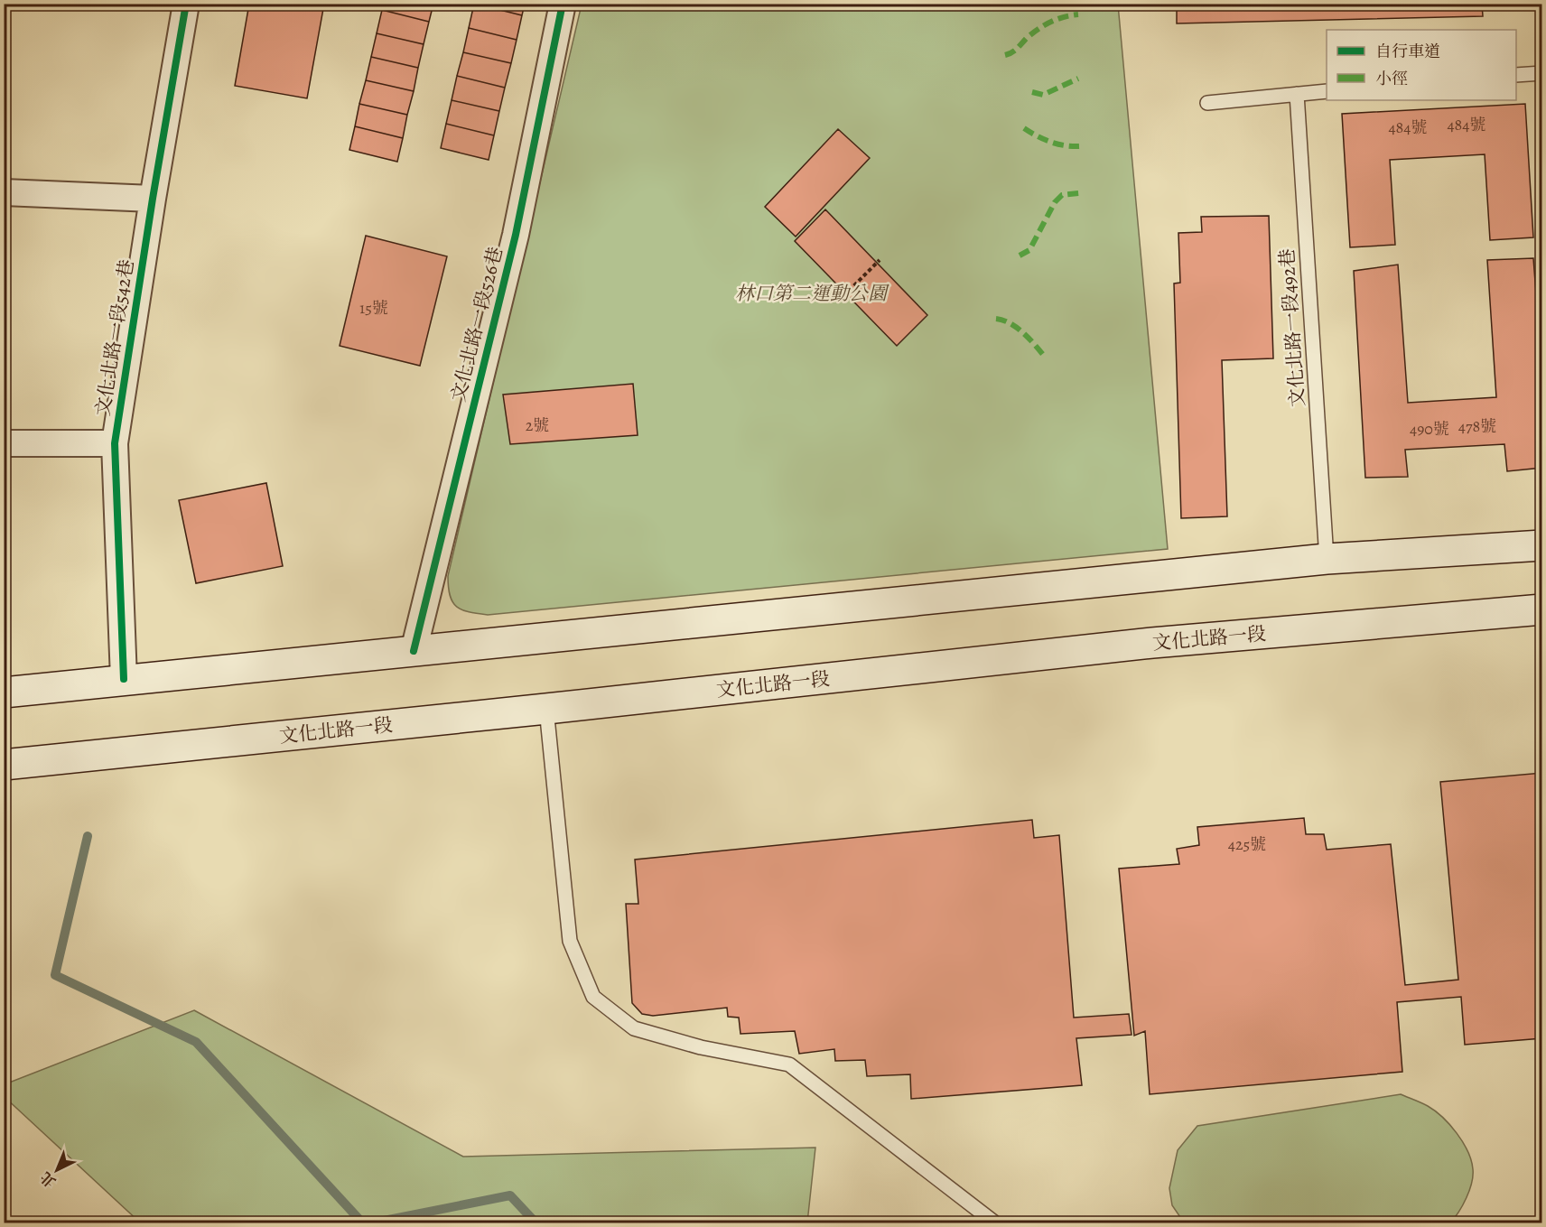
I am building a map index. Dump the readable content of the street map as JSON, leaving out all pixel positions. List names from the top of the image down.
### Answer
{
  "streets": {
    "main road": ["文化北路一段"],
    "street": ["文化北路一段526巷", "文化北路一段542巷"],
    "lane": ["文化北路一段492巷"]
  },
  "parks": ["林口第二運動公園"],
  "house_numbers": [
    "484號",
    "484號",
    "15號",
    "2號",
    "478號",
    "490號",
    "425號"
  ],
  "legend": ["自行車道", "小徑"],
  "north": "bottom left"
}
